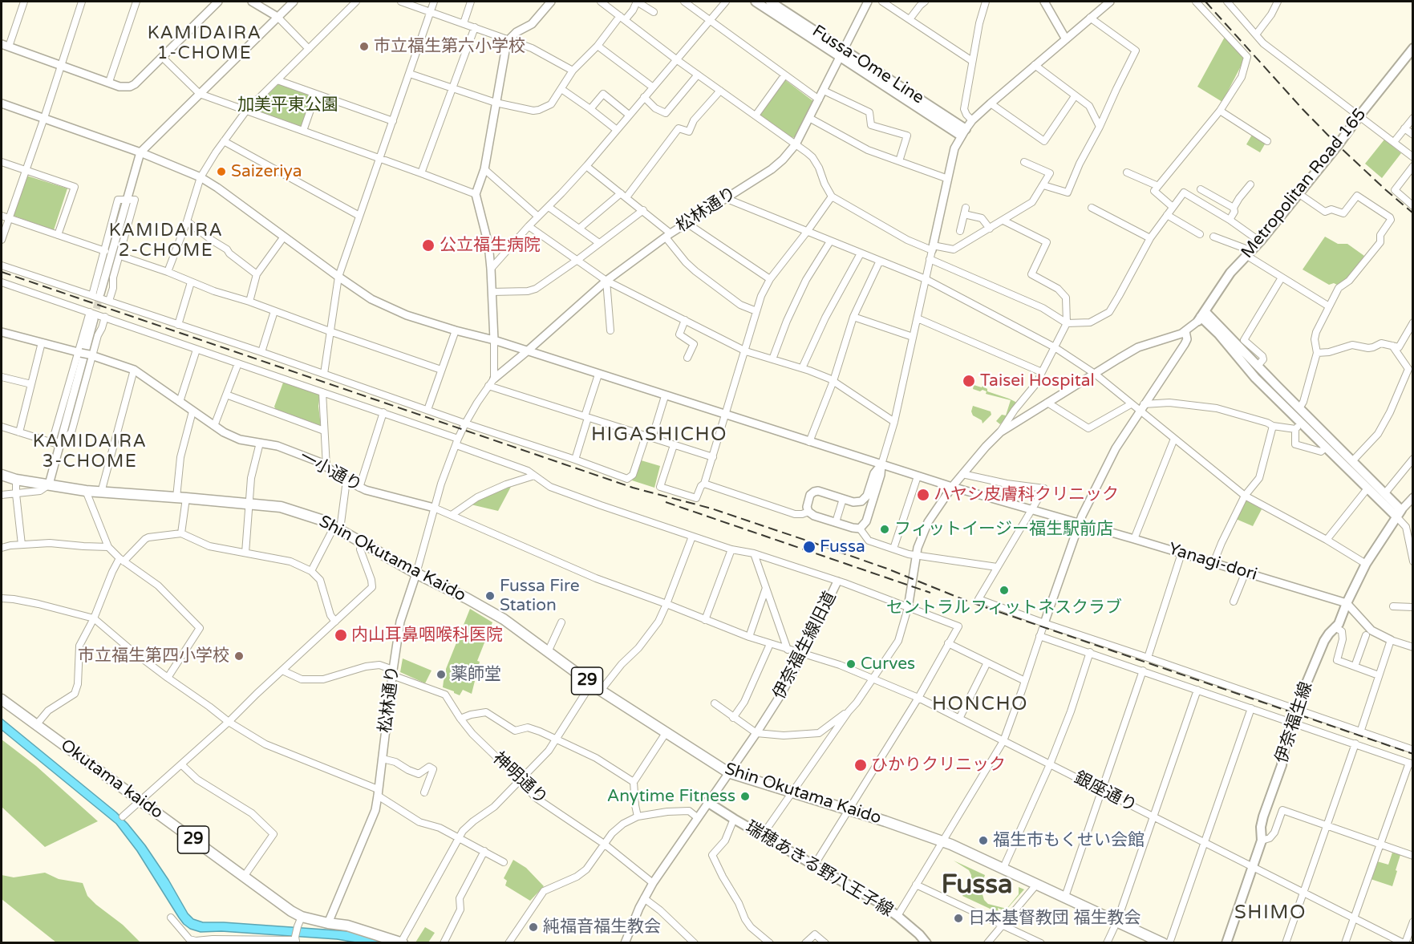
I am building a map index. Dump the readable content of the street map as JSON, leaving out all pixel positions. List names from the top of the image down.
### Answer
{
  "streets": {
    "main road": [
      "Fussa-Ome Line",
      "Metropolitan Road 165",
      "Shin Okutama Kaido",
      "29",
      "伊奈福生線",
      "Okutama kaido",
      "瑞穂あきる野八王子線"
    ],
    "street": [
      "松林通り",
      "一小通り",
      "Yanagi-dori",
      "伊奈福生線旧道",
      "神明通り",
      "銀座通り"
    ]
  },
  "crossings": [
    ["Fussa-Ome Line", "松林通り"],
    ["松林通り", "一小通り"],
    ["松林通り", "Shin Okutama Kaido"],
    ["松林通り", "Yanagi-dori"],
    ["松林通り", "神明通り"],
    ["松林通り", "Okutama kaido"],
    ["一小通り", "銀座通り"],
    ["Shin Okutama Kaido", "伊奈福生線旧道"],
    ["Yanagi-dori", "伊奈福生線"],
    ["伊奈福生線旧道", "神明通り"],
    ["伊奈福生線旧道", "銀座通り"],
    ["伊奈福生線旧道", "瑞穂あきる野八王子線"],
    ["伊奈福生線", "銀座通り"]
  ],
  "districts": [
    "KAMIDAIRA 1-CHOME",
    "KAMIDAIRA 2-CHOME",
    "HIGASHICHO",
    "KAMIDAIRA 3-CHOME",
    "HONCHO",
    "Fussa",
    "SHIMO"
  ],
  "parks": ["加美平東公園"],
  "places": [
    "市立福生第六小学校",
    "Saizeriya",
    "公立福生病院",
    "Taisei Hospital",
    "ハヤシ皮膚科クリニック",
    "フィットイージー福生駅前店",
    "Fussa",
    "セントラルフィットネスクラブ",
    "Fussa Fire Station",
    "内山耳鼻咽喉科医院",
    "市立福生第四小学校",
    "Curves",
    "薬師堂",
    "ひかりクリニック",
    "Anytime Fitness",
    "福生市もくせい会館",
    "日本基督教団 福生教会",
    "純福音福生教会"
  ]
}
